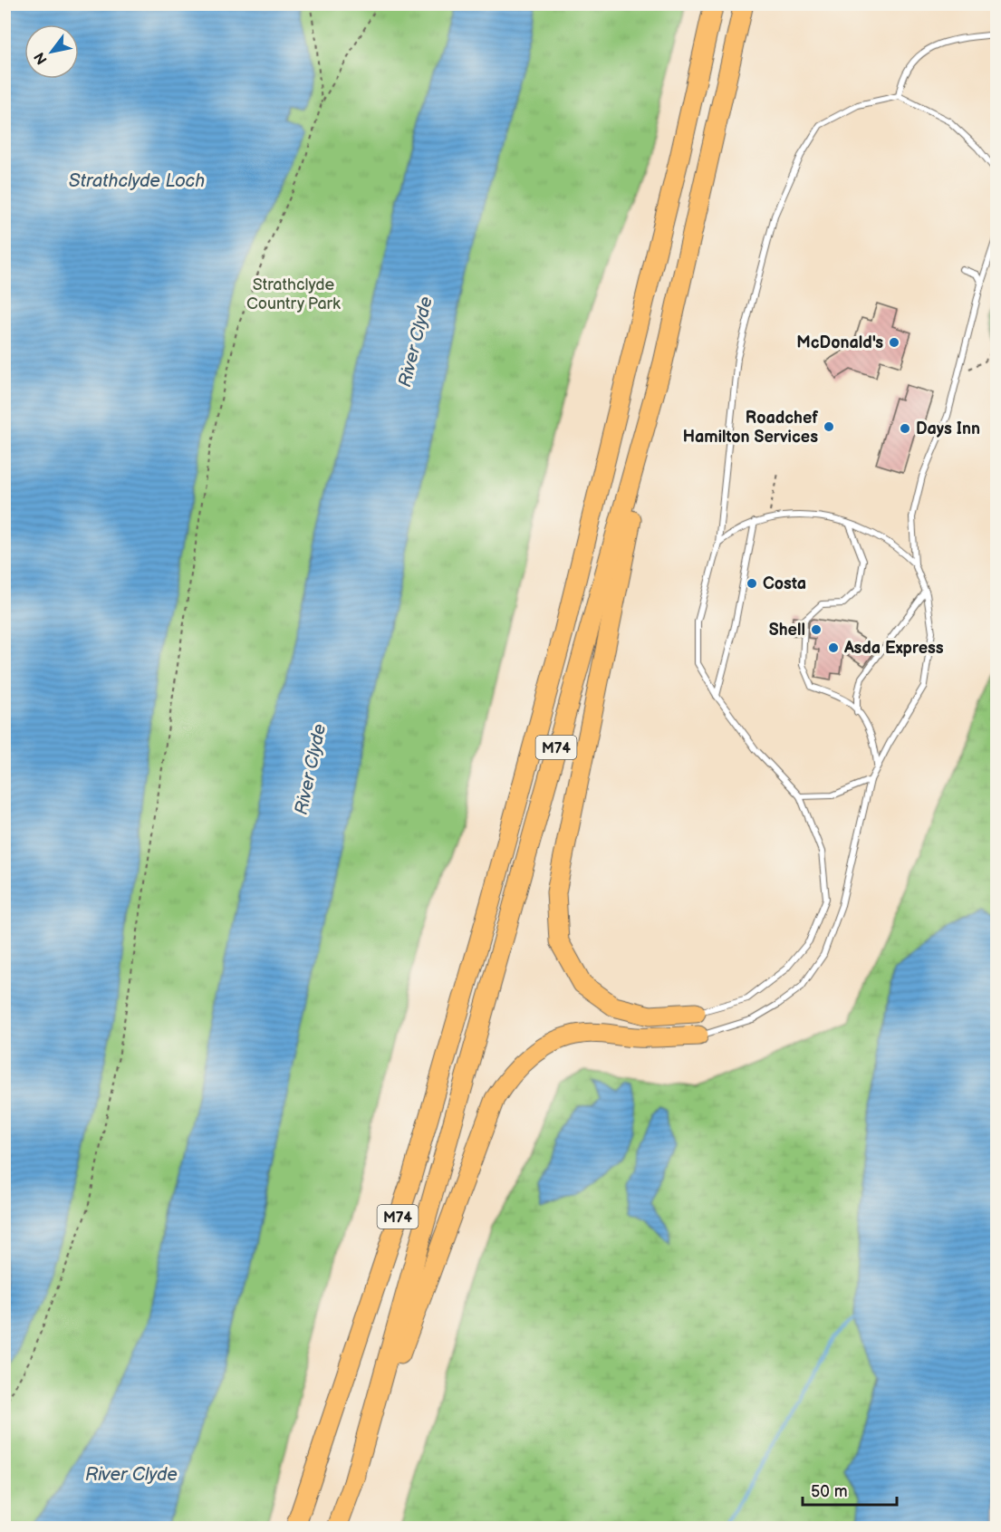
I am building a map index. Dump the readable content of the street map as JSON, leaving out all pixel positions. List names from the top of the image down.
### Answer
{
  "streets": {
    "highway": ["M74"]
  },
  "water": ["Strathclyde Loch", "River Clyde"],
  "parks": ["Strathclyde Country Park"],
  "places": [
    "McDonald's",
    "Roadchef Hamilton Services",
    "Days Inn",
    "Costa",
    "Shell",
    "Asda Express"
  ],
  "scale_bar": "50 m",
  "north": "bottom left"
}
